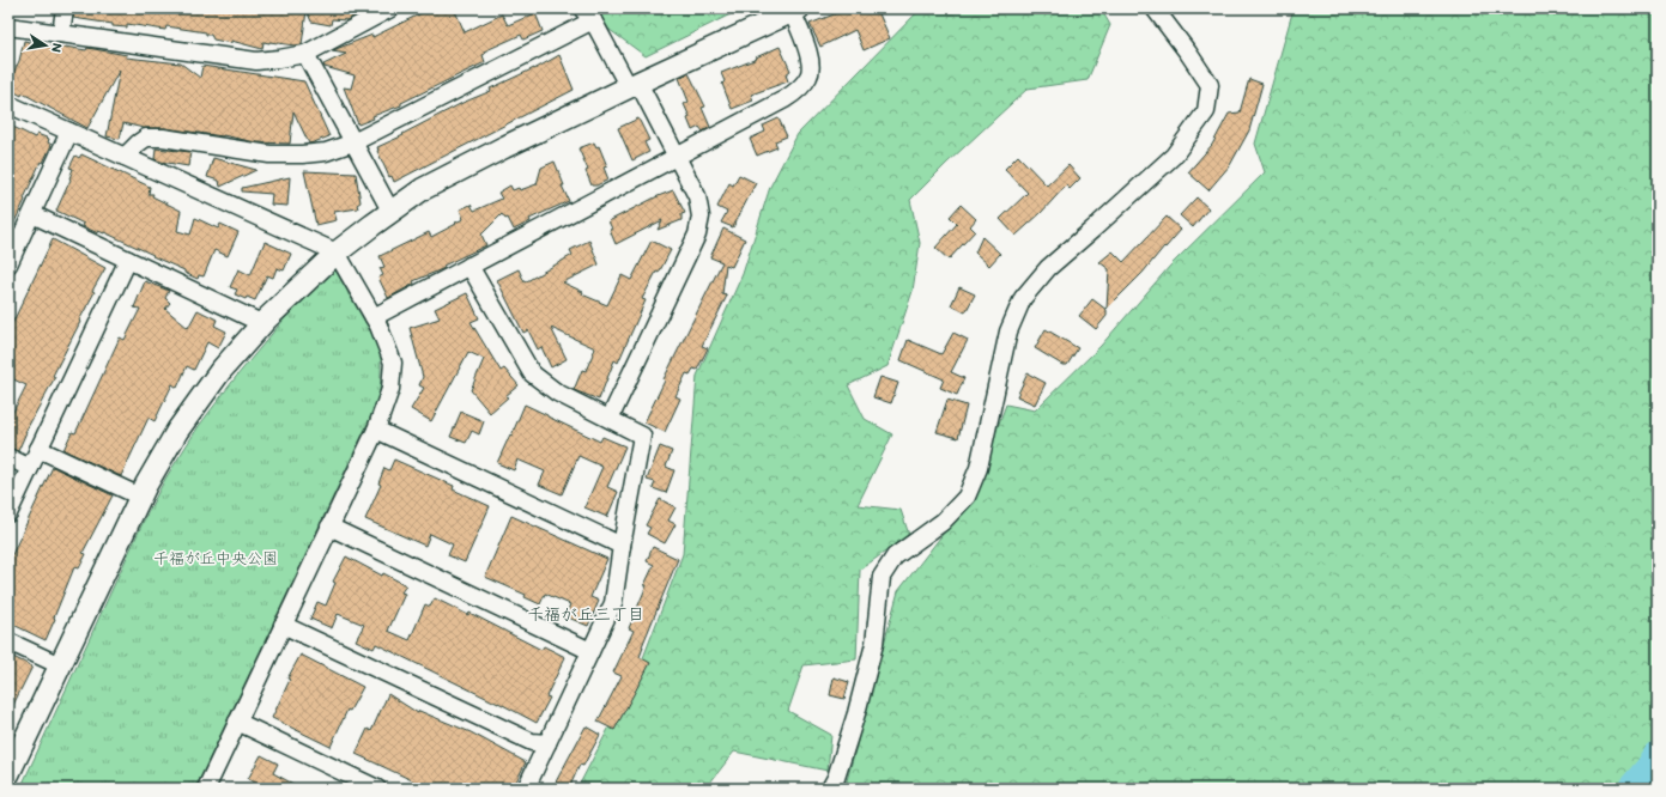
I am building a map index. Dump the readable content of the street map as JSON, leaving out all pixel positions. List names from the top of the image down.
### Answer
{
  "districts": ["千福が丘三丁目"],
  "parks": ["千福が丘中央公園"],
  "north": "right"
}
